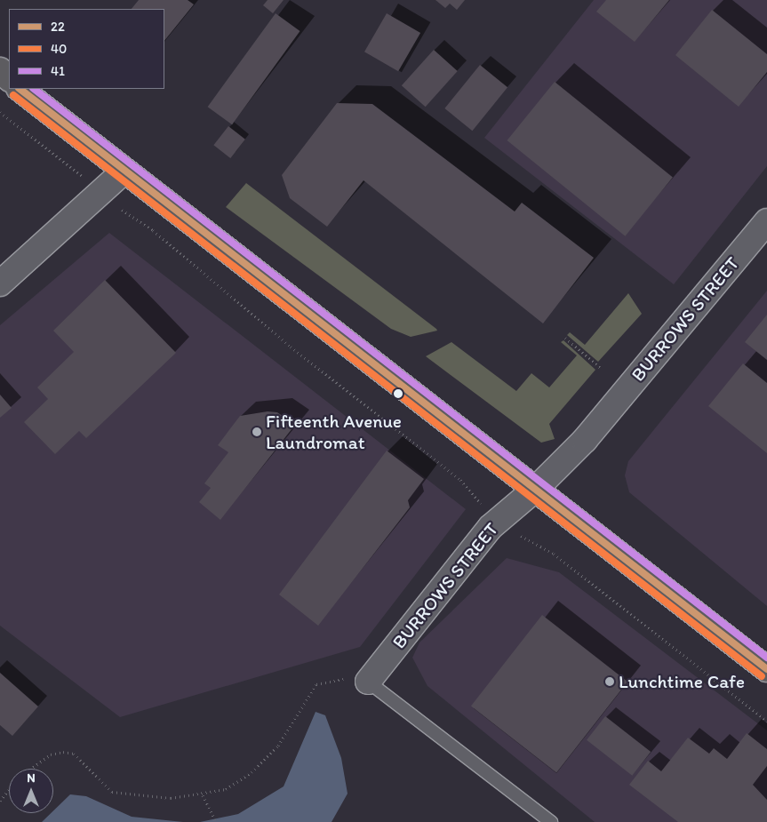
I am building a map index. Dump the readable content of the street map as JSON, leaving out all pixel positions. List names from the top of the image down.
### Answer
{
  "streets": {
    "street": ["BURROWS STREET"]
  },
  "places": ["Fifteenth Avenue Laundromat", "Lunchtime Cafe"],
  "lines": ["transit line 22", "transit line 41", "transit line 40"],
  "legend": ["22", "40", "41"],
  "north": "top"
}
